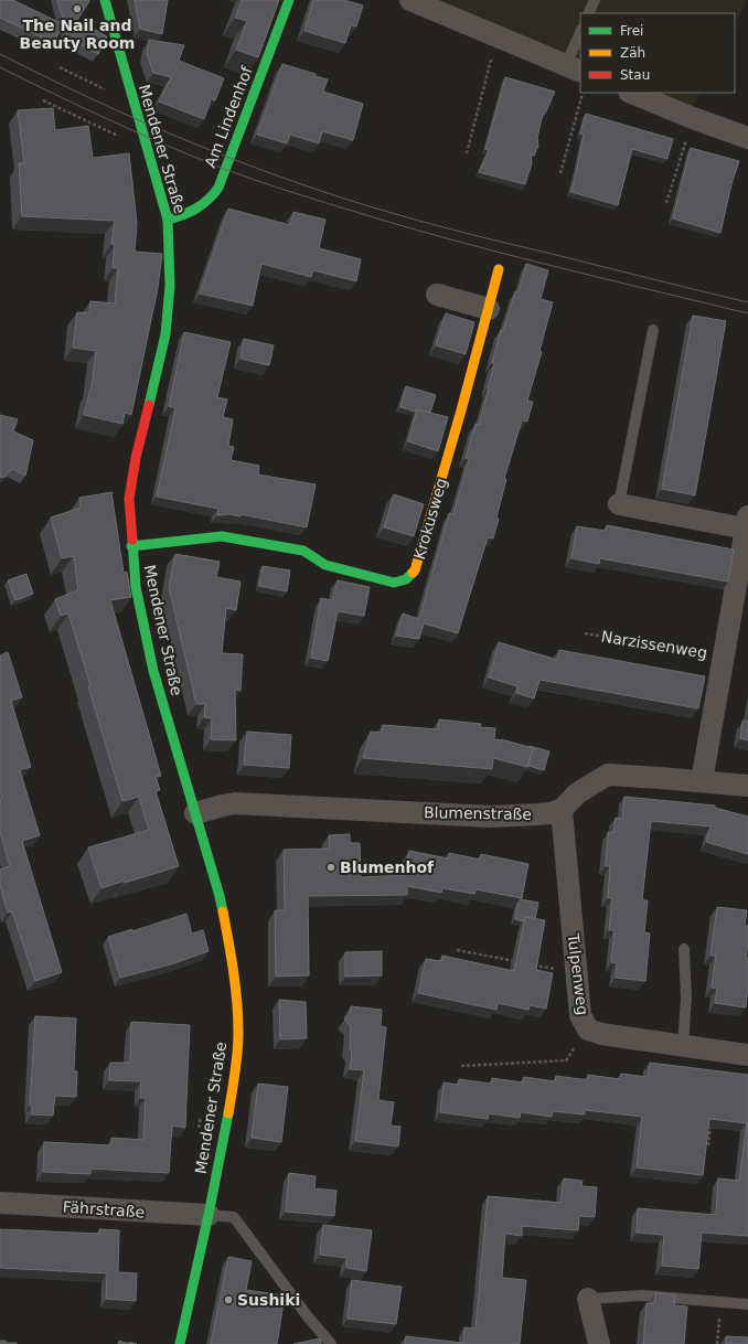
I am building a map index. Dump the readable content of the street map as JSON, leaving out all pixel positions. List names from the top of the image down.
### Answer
{
  "streets": {
    "street": [
      "Am Lindenhof",
      "Mendener Straße",
      "Krokusweg",
      "Narzissenweg",
      "Blumenstraße",
      "Tulpenweg",
      "Fährstraße"
    ]
  },
  "crossings": [
    ["Am Lindenhof", "Mendener Straße"],
    ["Mendener Straße", "Krokusweg"],
    ["Mendener Straße", "Blumenstraße"],
    ["Mendener Straße", "Fährstraße"],
    ["Blumenstraße", "Tulpenweg"]
  ],
  "places": ["The Nail and Beauty Room", "Blumenhof", "Sushiki"],
  "legend": ["Frei", "Zäh", "Stau"]
}
